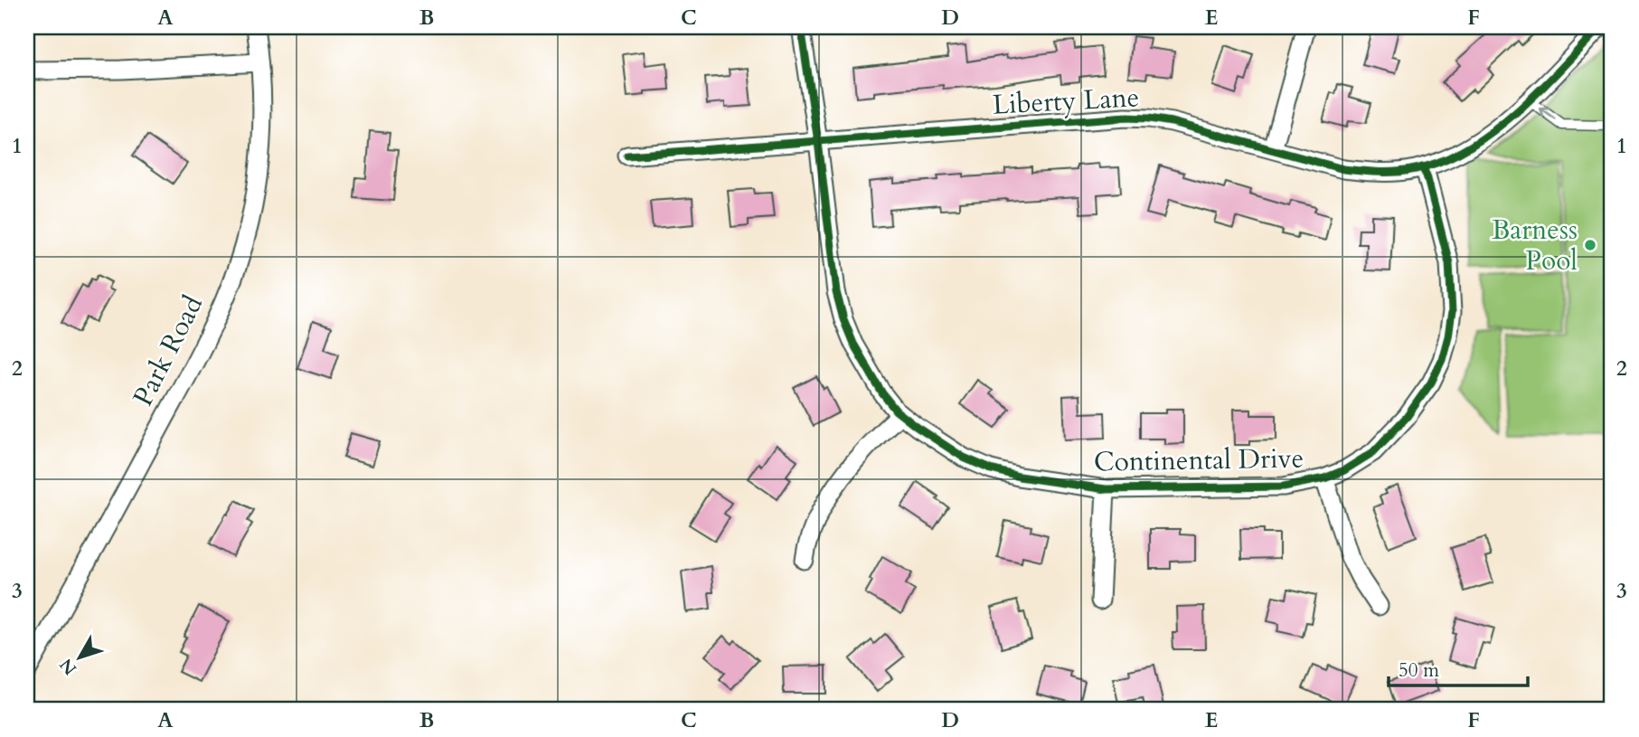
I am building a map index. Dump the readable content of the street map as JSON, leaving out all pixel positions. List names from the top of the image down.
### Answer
{
  "streets": {
    "street": ["Liberty Lane", "Park Road", "Continental Drive"]
  },
  "crossings": [
    ["Liberty Lane", "Continental Drive"]
  ],
  "places": ["Barness Pool"],
  "scale_bar": "50 m",
  "north": "bottom left",
  "grid": {
    "columns": [
      "A",
      "B",
      "C",
      "D",
      "E",
      "F"
    ],
    "rows": ["1", "2", "3"]
  }
}
